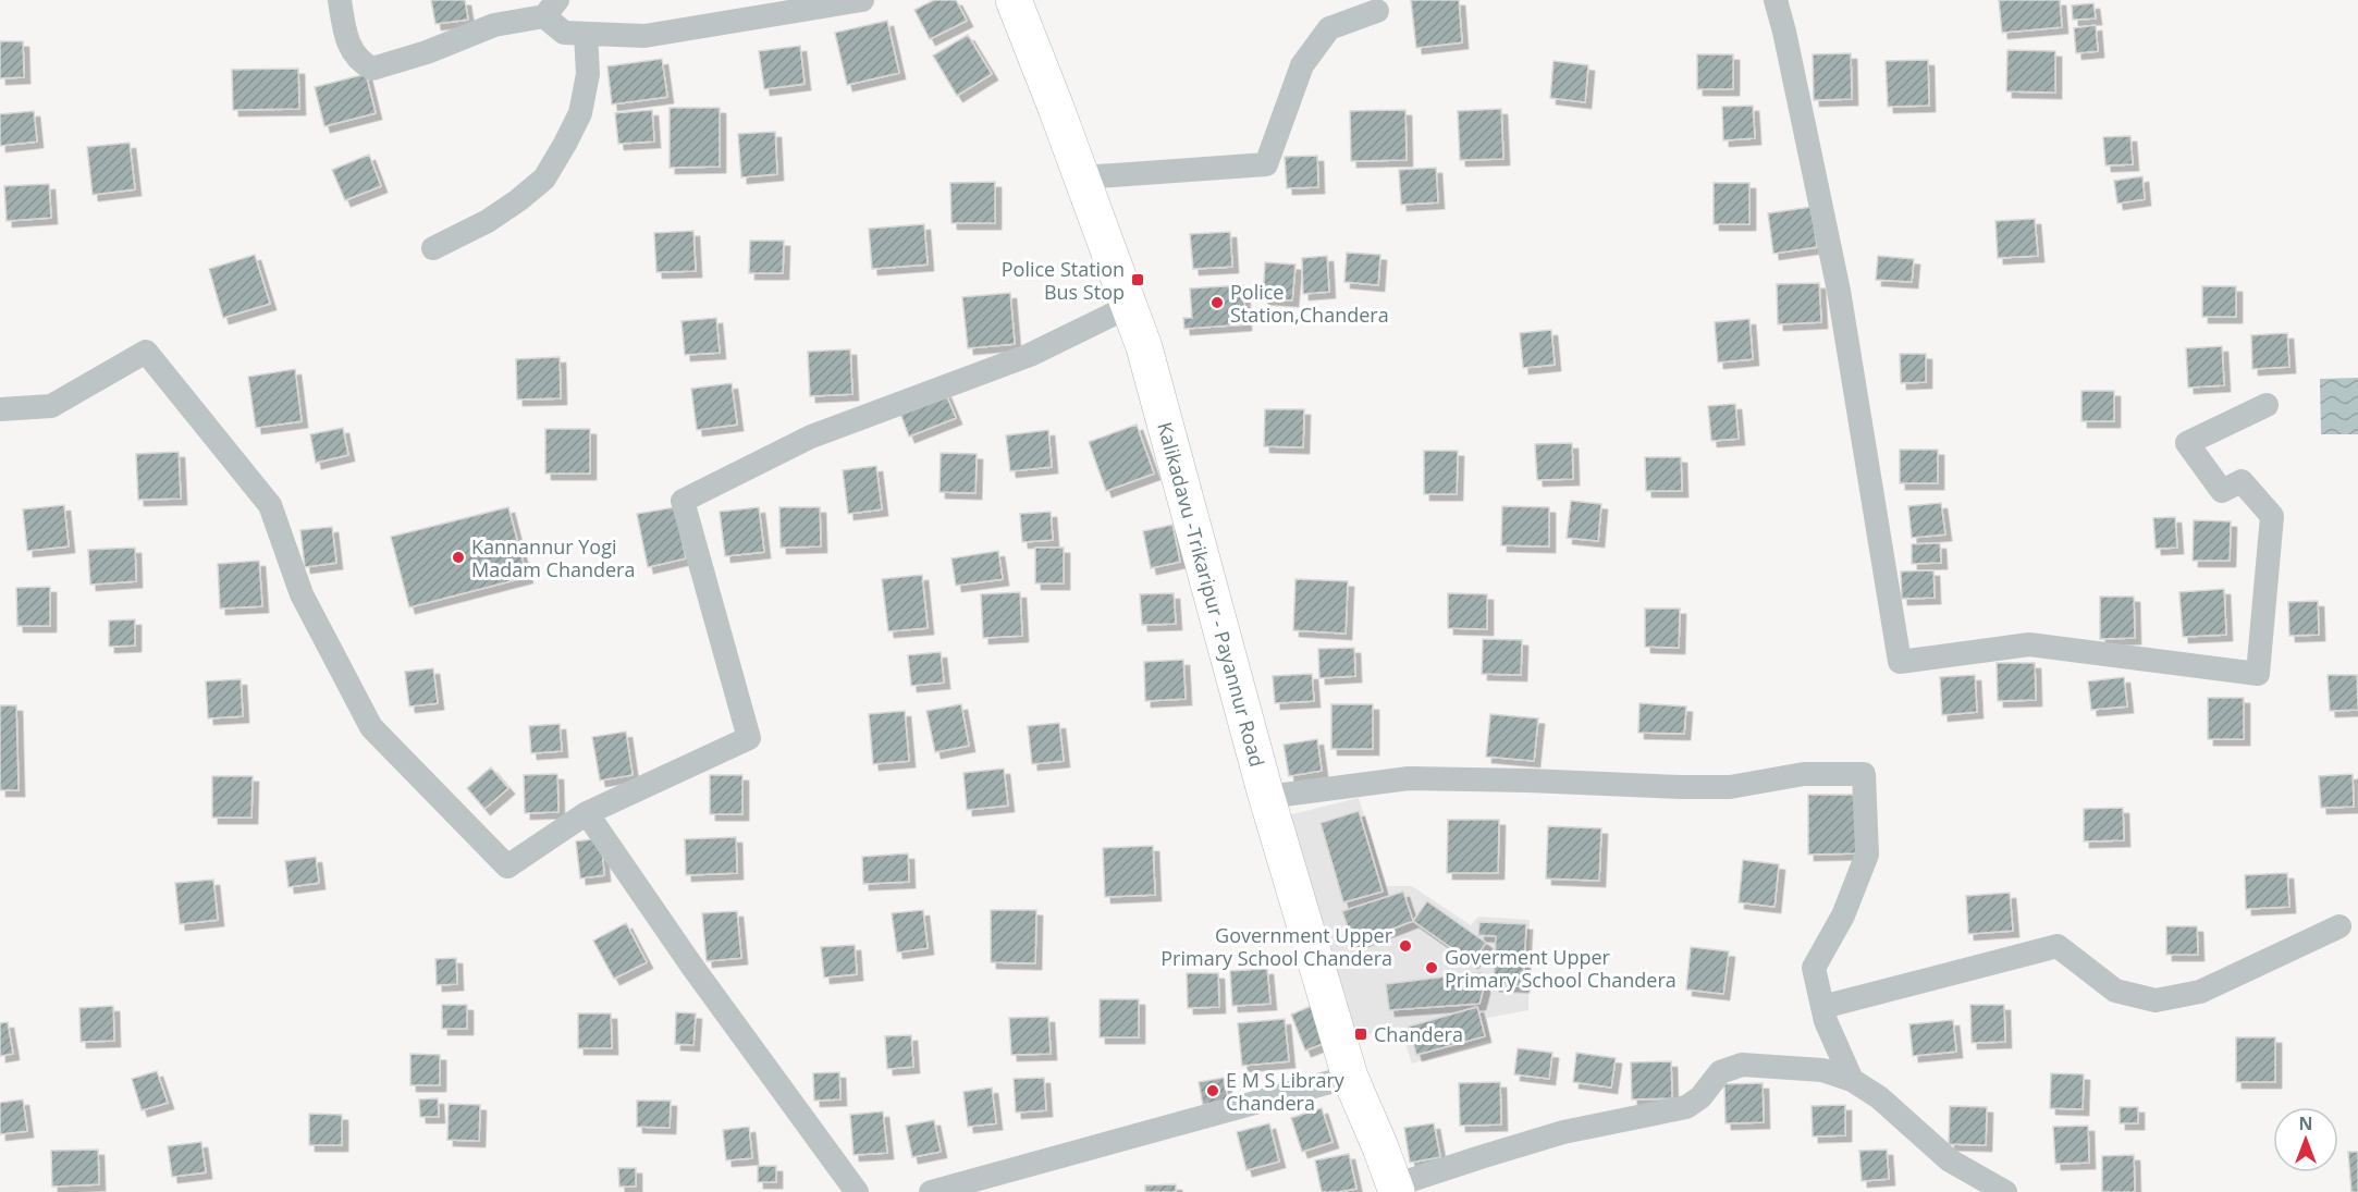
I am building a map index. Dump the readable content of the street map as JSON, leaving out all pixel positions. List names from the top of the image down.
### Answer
{
  "streets": {
    "main road": ["Kalikadavu -Trikaripur - Payannur Road"]
  },
  "places": {
    "transit": ["Police Station Bus Stop", "Chandera"],
    "other": [
      "Police Station,Chandera",
      "Kannannur Yogi Madam Chandera",
      "Government Upper Primary School Chandera",
      "Goverment Upper Primary School Chandera",
      "E M S Library Chandera"
    ]
  },
  "north": "top"
}
